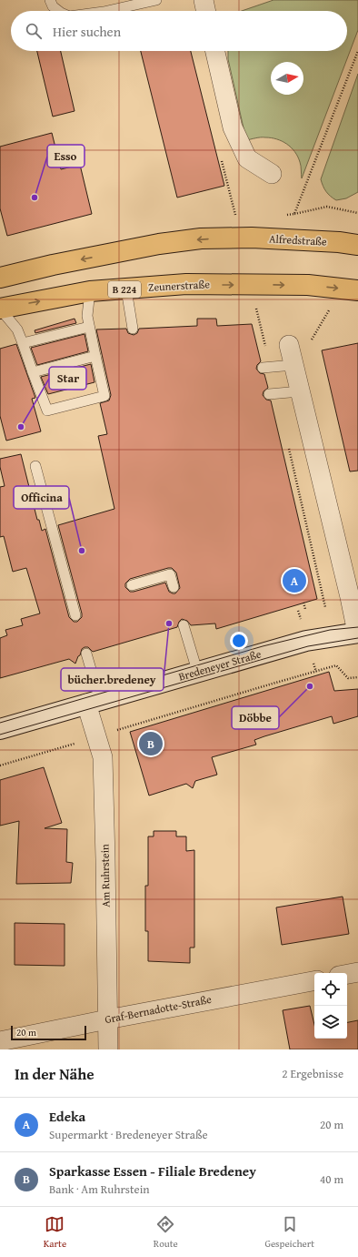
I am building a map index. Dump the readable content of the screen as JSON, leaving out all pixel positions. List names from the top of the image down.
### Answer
{
  "streets": {
    "main road": ["Alfredstraße", "Zeunerstraße", "B 224"],
    "street": ["Bredeneyer Straße", "Am Ruhrstein", "Graf-Bernadotte-Straße"]
  },
  "crossings": [
    ["Bredeneyer Straße", "Am Ruhrstein"],
    ["Am Ruhrstein", "Graf-Bernadotte-Straße"]
  ],
  "places": [
    "Esso",
    "Star",
    "Officina",
    "bücher.bredeney",
    "Döbbe"
  ],
  "scale_bar": "20 m",
  "north": "right",
  "page": {
    "search": "Hier suchen",
    "pins": ["A", "B"],
    "scale": "20 m",
    "heading": ["In der Nähe", "2 Ergebnisse"],
    "list": [
      {
        "mark": "A",
        "name": "Edeka",
        "note": "Supermarkt · Bredeneyer Straße",
        "value": "20 m"
      },
      {
        "mark": "B",
        "name": "Sparkasse Essen - Filiale Bredeney",
        "note": "Bank · Am Ruhrstein",
        "value": "40 m"
      }
    ],
    "nav": ["Karte", "Route", "Gespeichert"]
  }
}
